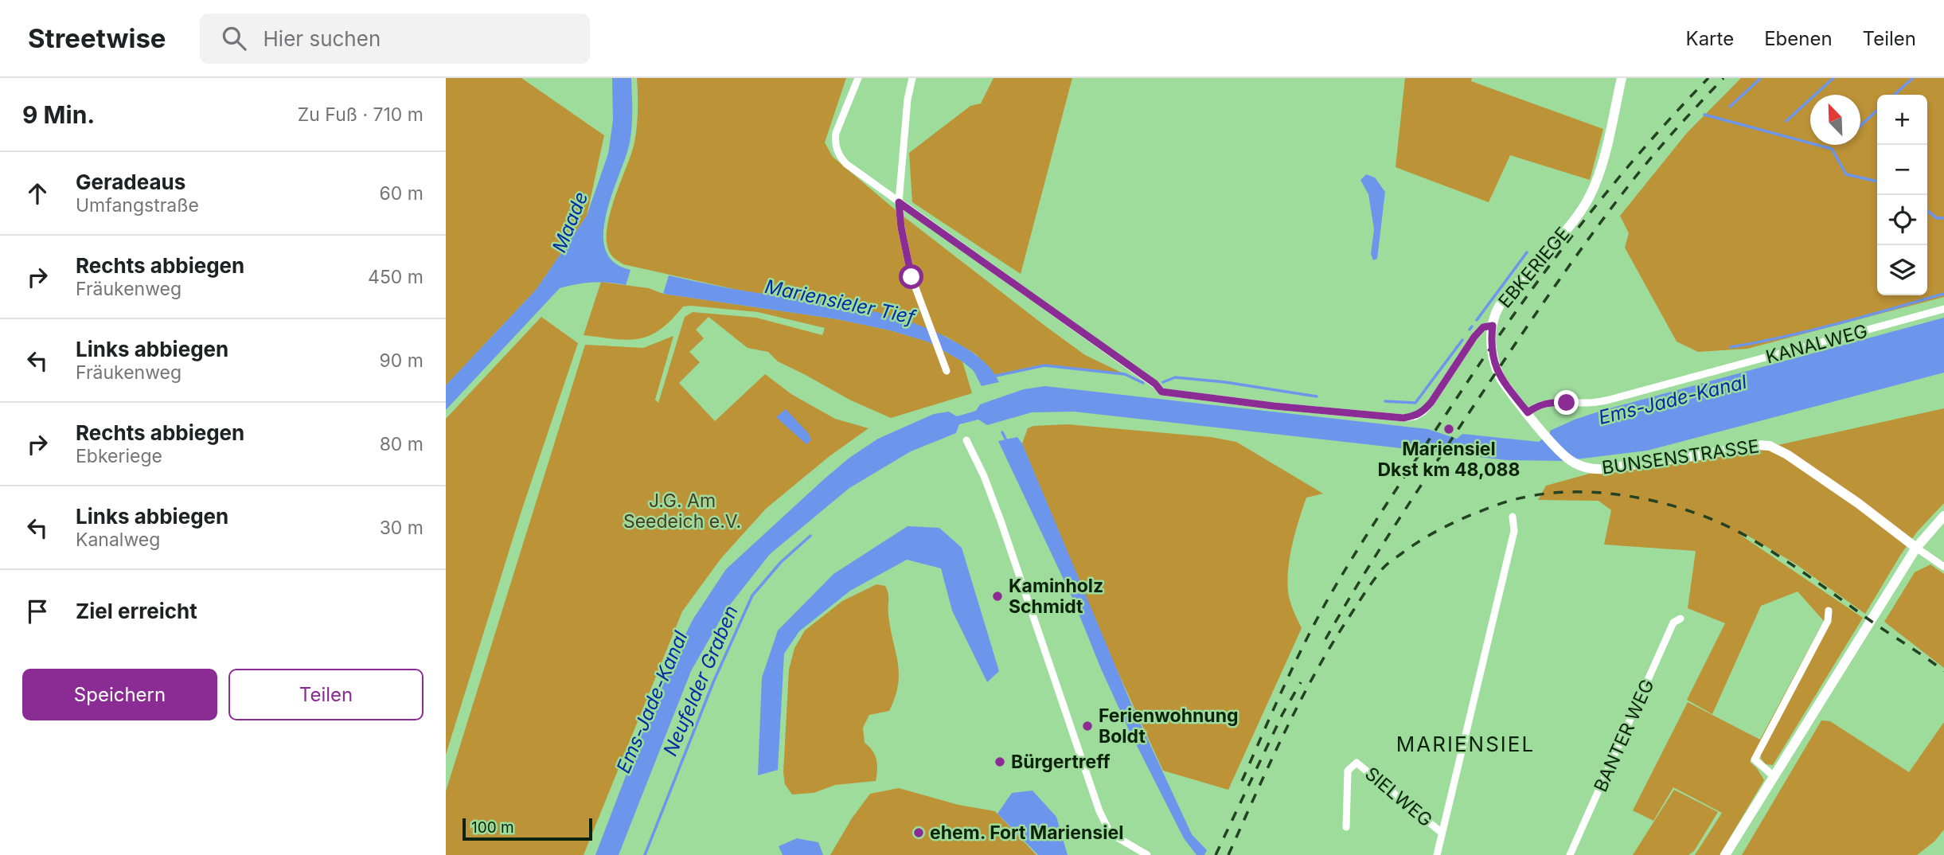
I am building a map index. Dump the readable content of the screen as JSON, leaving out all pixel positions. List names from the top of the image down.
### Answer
{
  "streets": {
    "street": [
      "EBKERIEGE",
      "KANALWEG",
      "BUNSENSTRASSE",
      "BANTER WEG",
      "SIELWEG"
    ]
  },
  "crossings": [
    ["EBKERIEGE", "KANALWEG"],
    ["EBKERIEGE", "BUNSENSTRASSE"]
  ],
  "districts": ["MARIENSIEL"],
  "water": [
    "Maade",
    "Mariensieler Tief",
    "Ems-Jade-Kanal",
    "Neufelder Graben"
  ],
  "parks": ["J.G. Am Seedeich e.V."],
  "places": [
    "Mariensiel Dkst km 48,088",
    "Kaminholz Schmidt",
    "Ferienwohnung Boldt",
    "Bürgertreff",
    "ehem. Fort Mariensiel"
  ],
  "scale_bar": "100 m",
  "north": "top left",
  "page": {
    "header": "Streetwise",
    "search": "Hier suchen",
    "nav": ["Karte", "Ebenen", "Teilen"],
    "heading": ["9 Min.", "Zu Fuß · 710 m"],
    "map_buttons": ["+", "−"],
    "list": [
      ["Geradeaus", "Umfangstraße", "60 m"],
      ["Rechts abbiegen", "Fräukenweg", "450 m"],
      ["Links abbiegen", "Fräukenweg", "90 m"],
      ["Rechts abbiegen", "Ebkeriege", "80 m"],
      ["Links abbiegen", "Kanalweg", "30 m"],
      "Ziel erreicht"
    ],
    "buttons": ["Speichern", "Teilen"],
    "scale": "100 m"
  }
}
